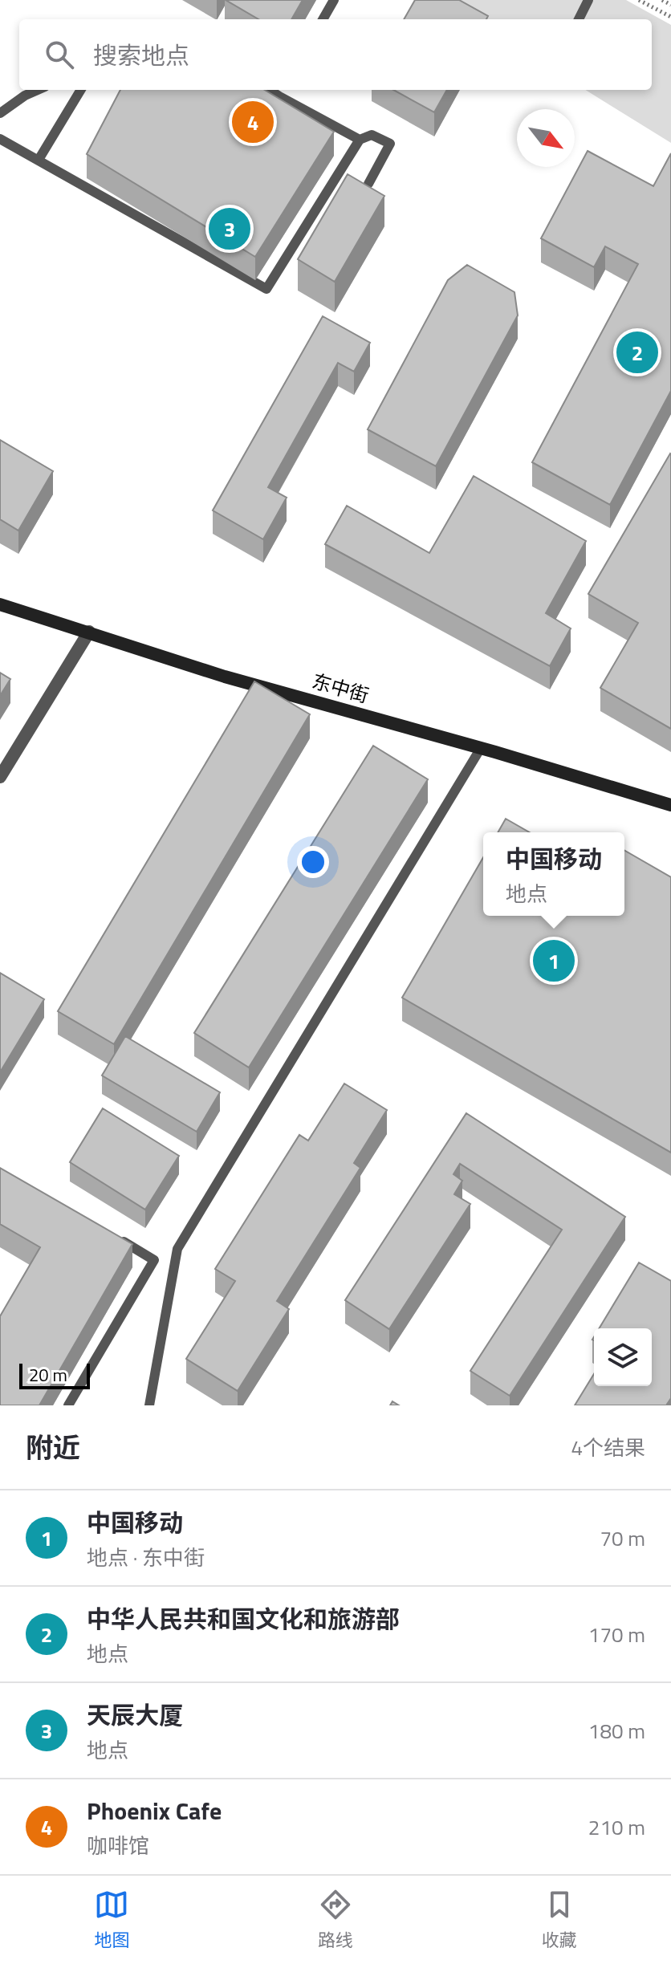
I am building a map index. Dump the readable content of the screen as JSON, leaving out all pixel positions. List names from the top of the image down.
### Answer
{
  "streets": {
    "street": ["东中街"]
  },
  "scale_bar": "20 m",
  "north": "bottom right",
  "page": {
    "search": "搜索地点",
    "pins": [
      "4",
      "3",
      "2",
      "1"
    ],
    "popup": ["中国移动", "地点"],
    "scale": "20 m",
    "heading": ["附近", "4个结果"],
    "list": [
      {
        "mark": "1",
        "name": "中国移动",
        "note": "地点 · 东中街",
        "value": "70 m"
      },
      {
        "mark": "2",
        "name": "中华人民共和国文化和旅游部",
        "note": "地点",
        "value": "170 m"
      },
      {
        "mark": "3",
        "name": "天辰大厦",
        "note": "地点",
        "value": "180 m"
      },
      {
        "mark": "4",
        "name": "Phoenix Cafe",
        "note": "咖啡馆",
        "value": "210 m"
      }
    ],
    "nav": ["地图", "路线", "收藏"]
  }
}
